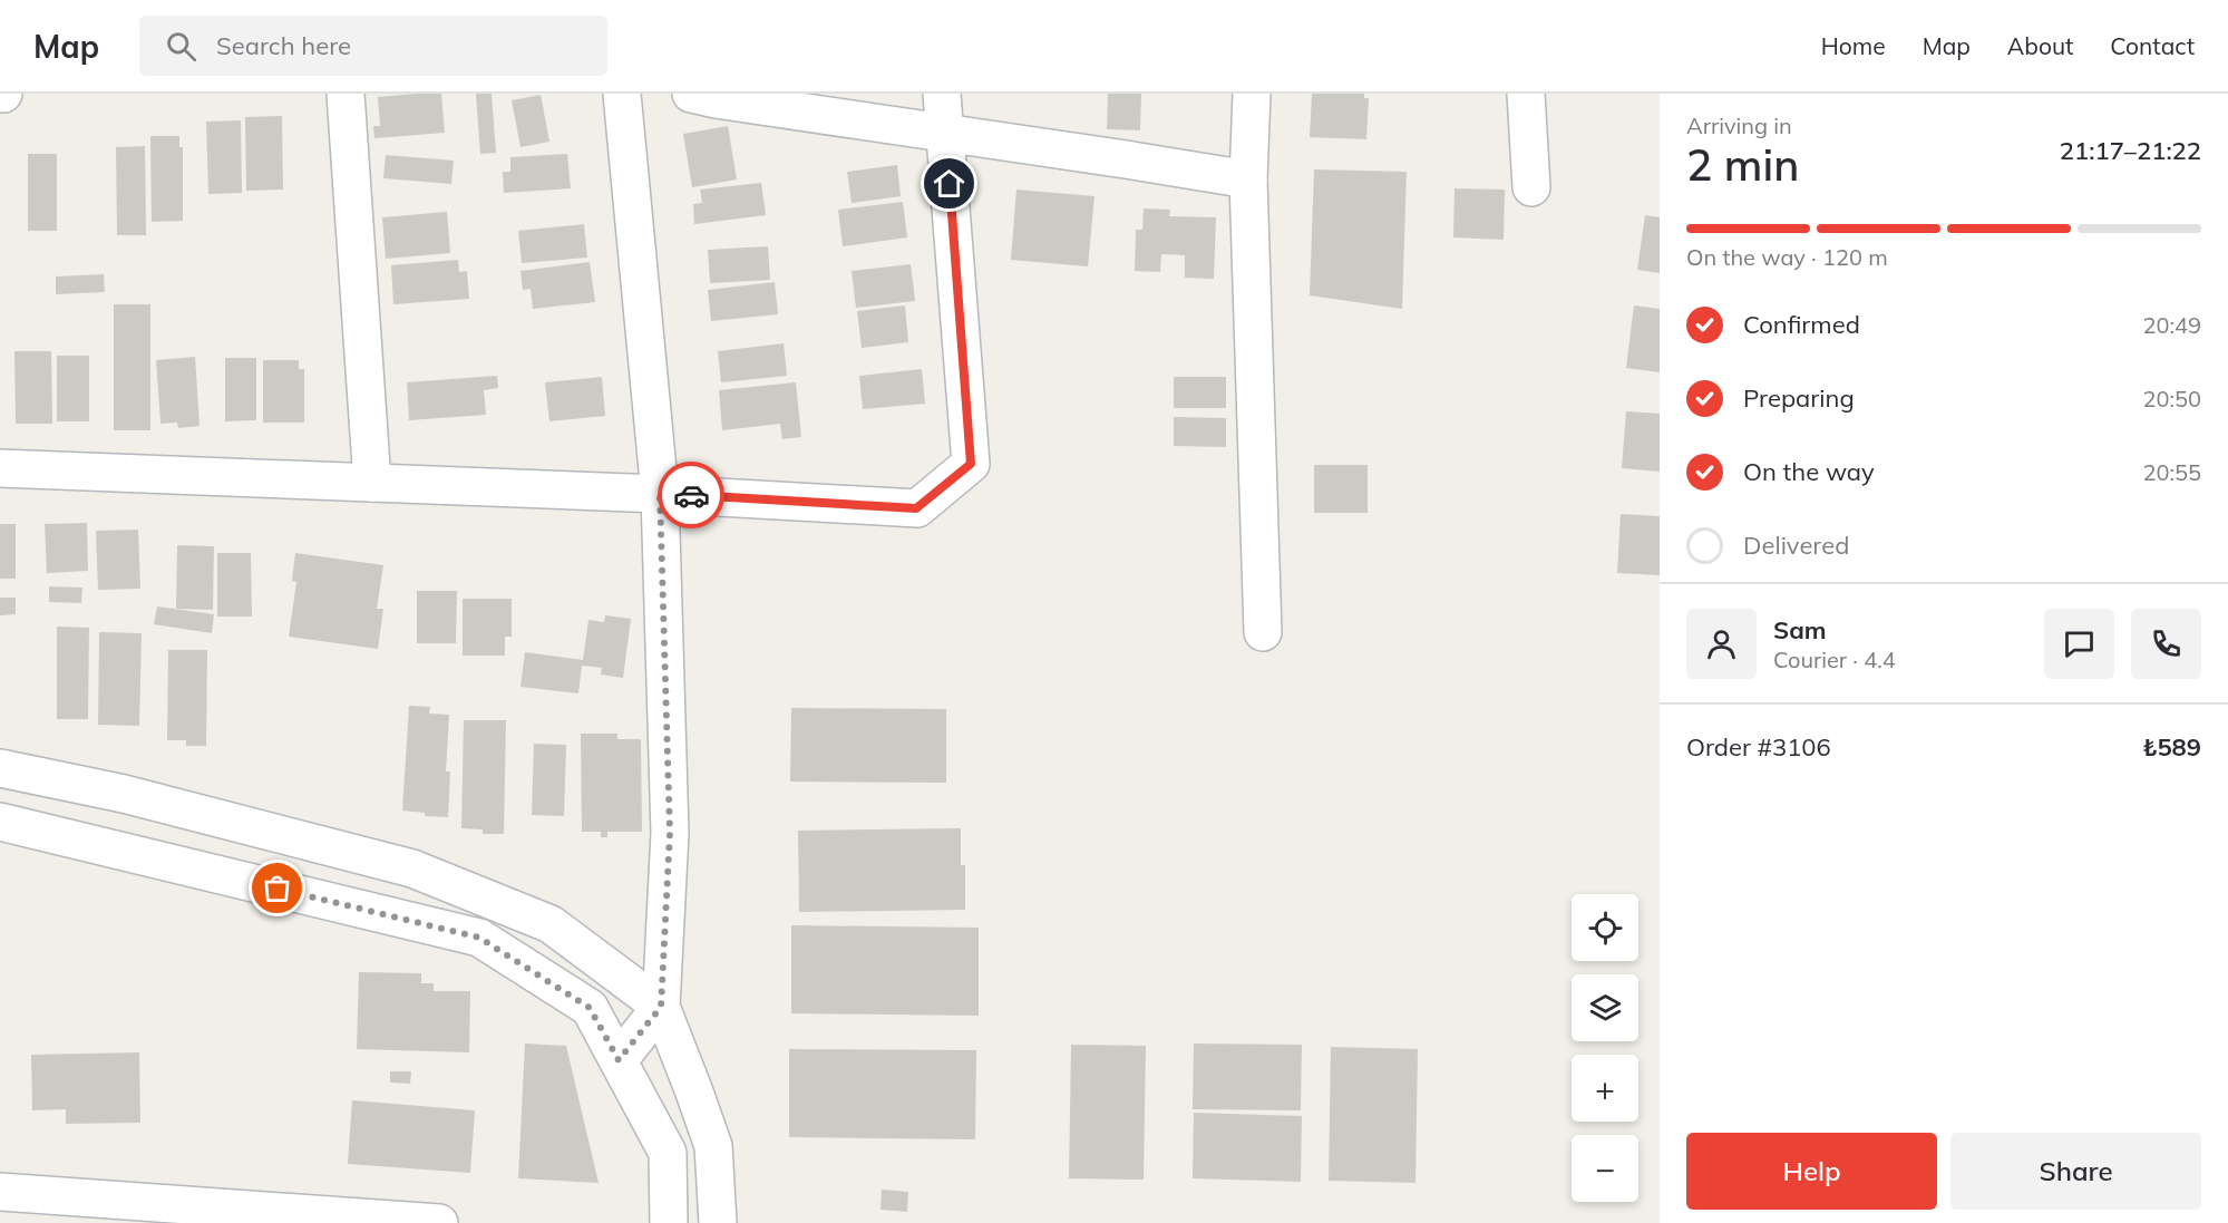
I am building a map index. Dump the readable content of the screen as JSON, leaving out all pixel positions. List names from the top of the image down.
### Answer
{
  "page": {
    "header": "Map",
    "search": "Search here",
    "nav": [
      "Home",
      "Map",
      "About",
      "Contact"
    ],
    "heading": ["2 min", "Arriving in", "21:17–21:22"],
    "panel": [
      "Sam",
      "Courier · 4.4",
      "Order #3106",
      "₺589"
    ],
    "bar": "On the way · 120 m",
    "list": [
      ["Confirmed", "20:49"],
      ["Preparing", "20:50"],
      ["On the way", "20:55"],
      "Delivered"
    ],
    "map_buttons": ["+", "−"],
    "buttons": ["Help", "Share"]
  }
}
